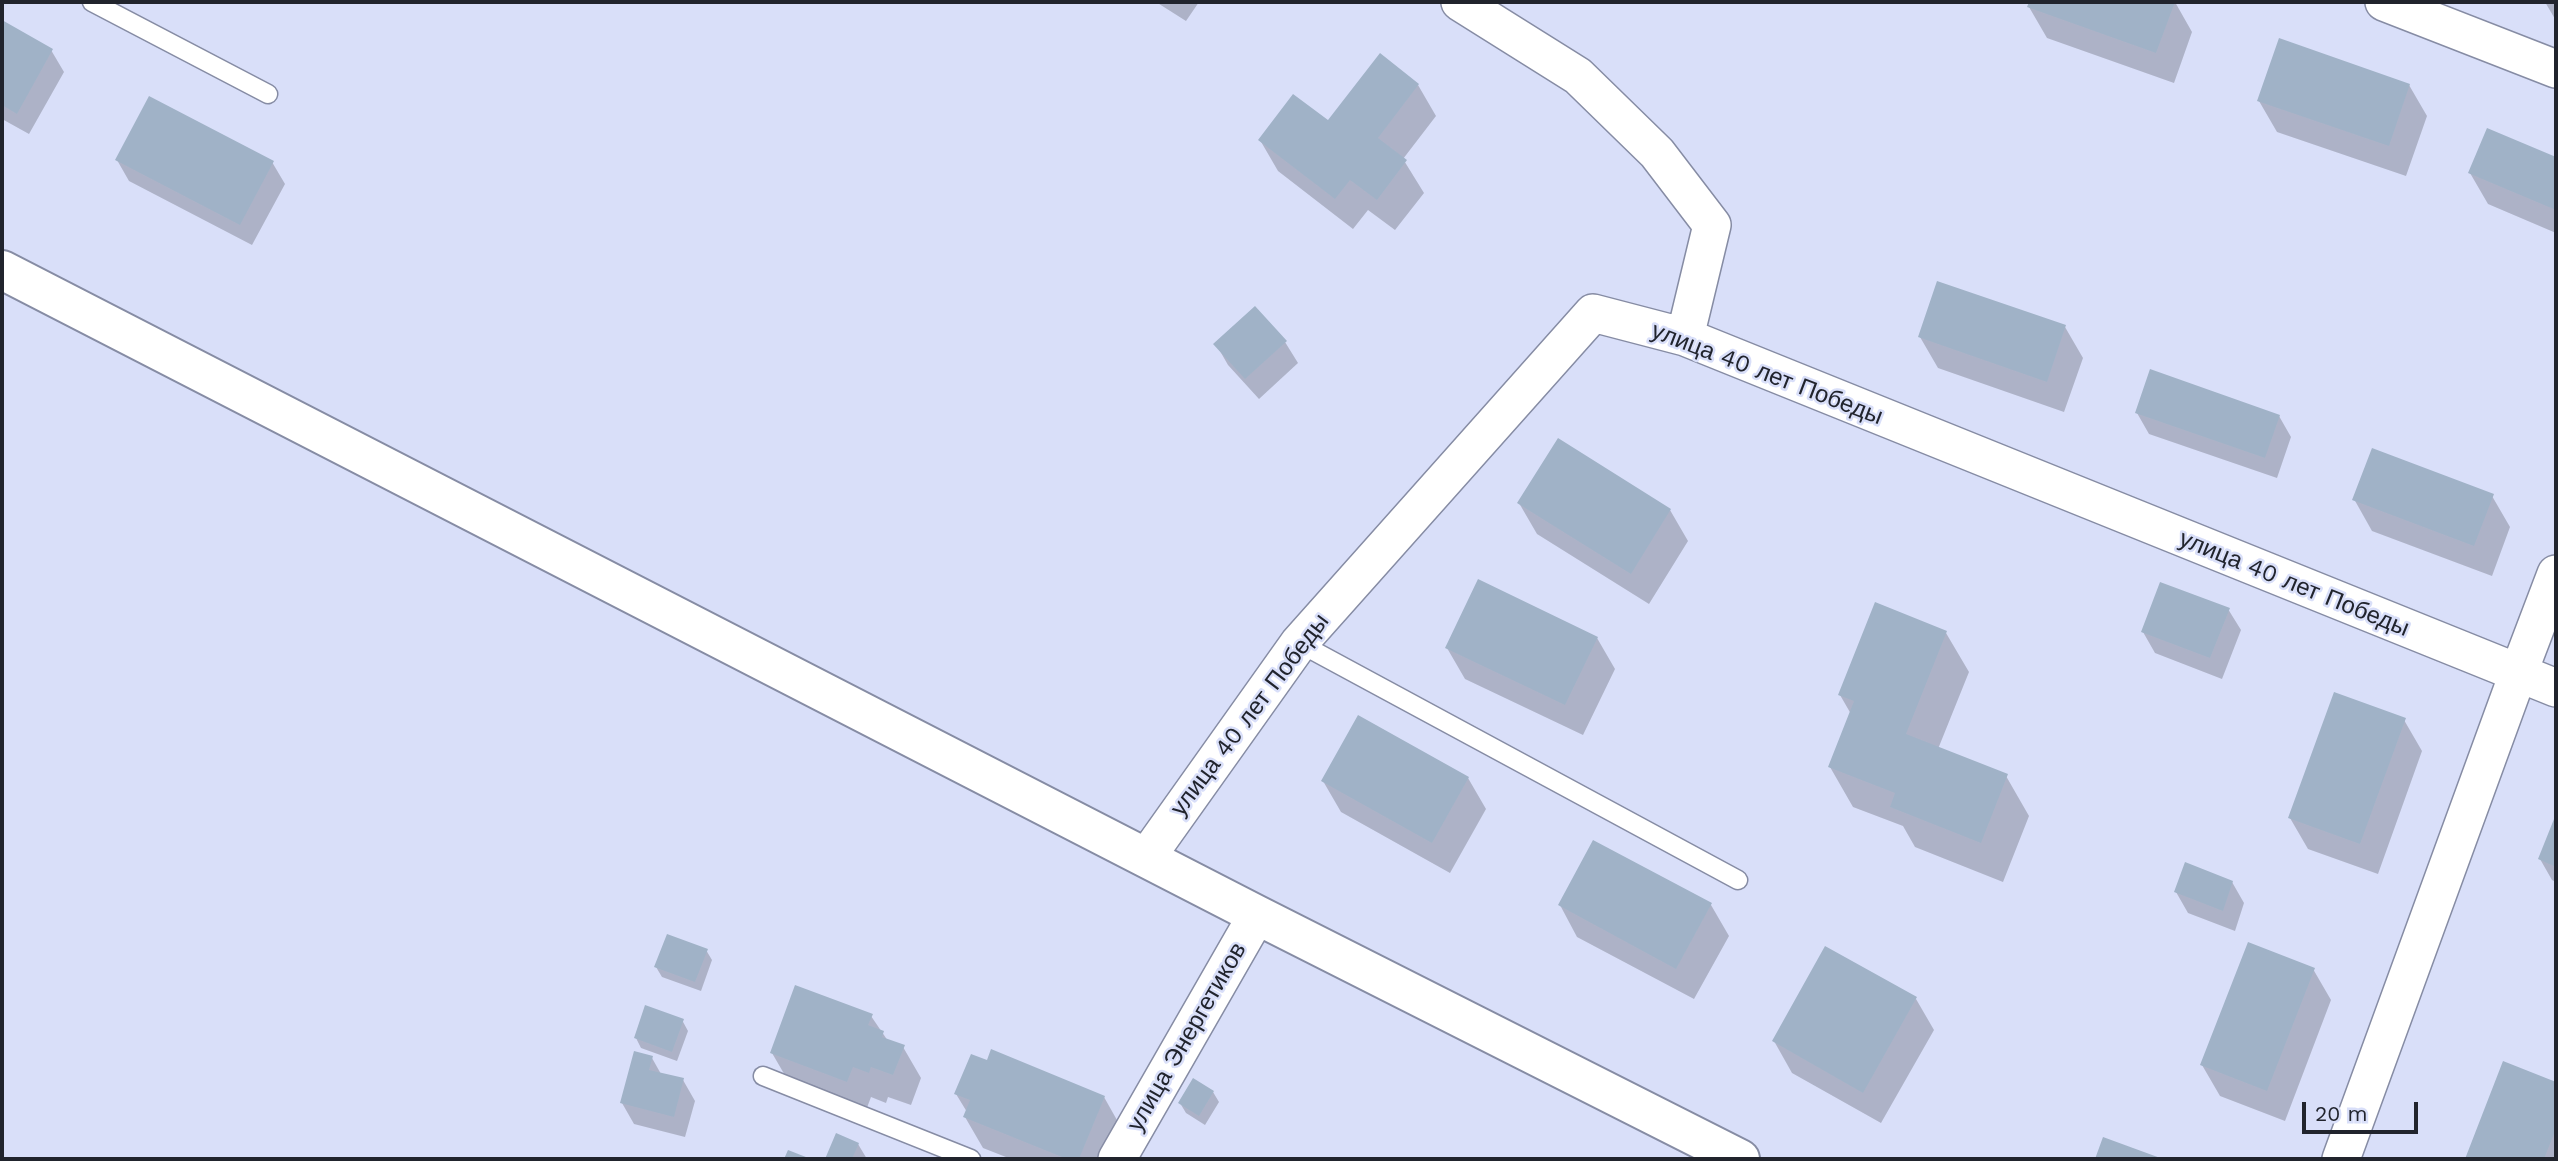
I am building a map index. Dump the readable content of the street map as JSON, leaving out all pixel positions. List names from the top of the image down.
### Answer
{
  "streets": {
    "street": ["улица 40 лет Победы", "улица Энергетиков"]
  },
  "scale_bar": "20 m"
}
